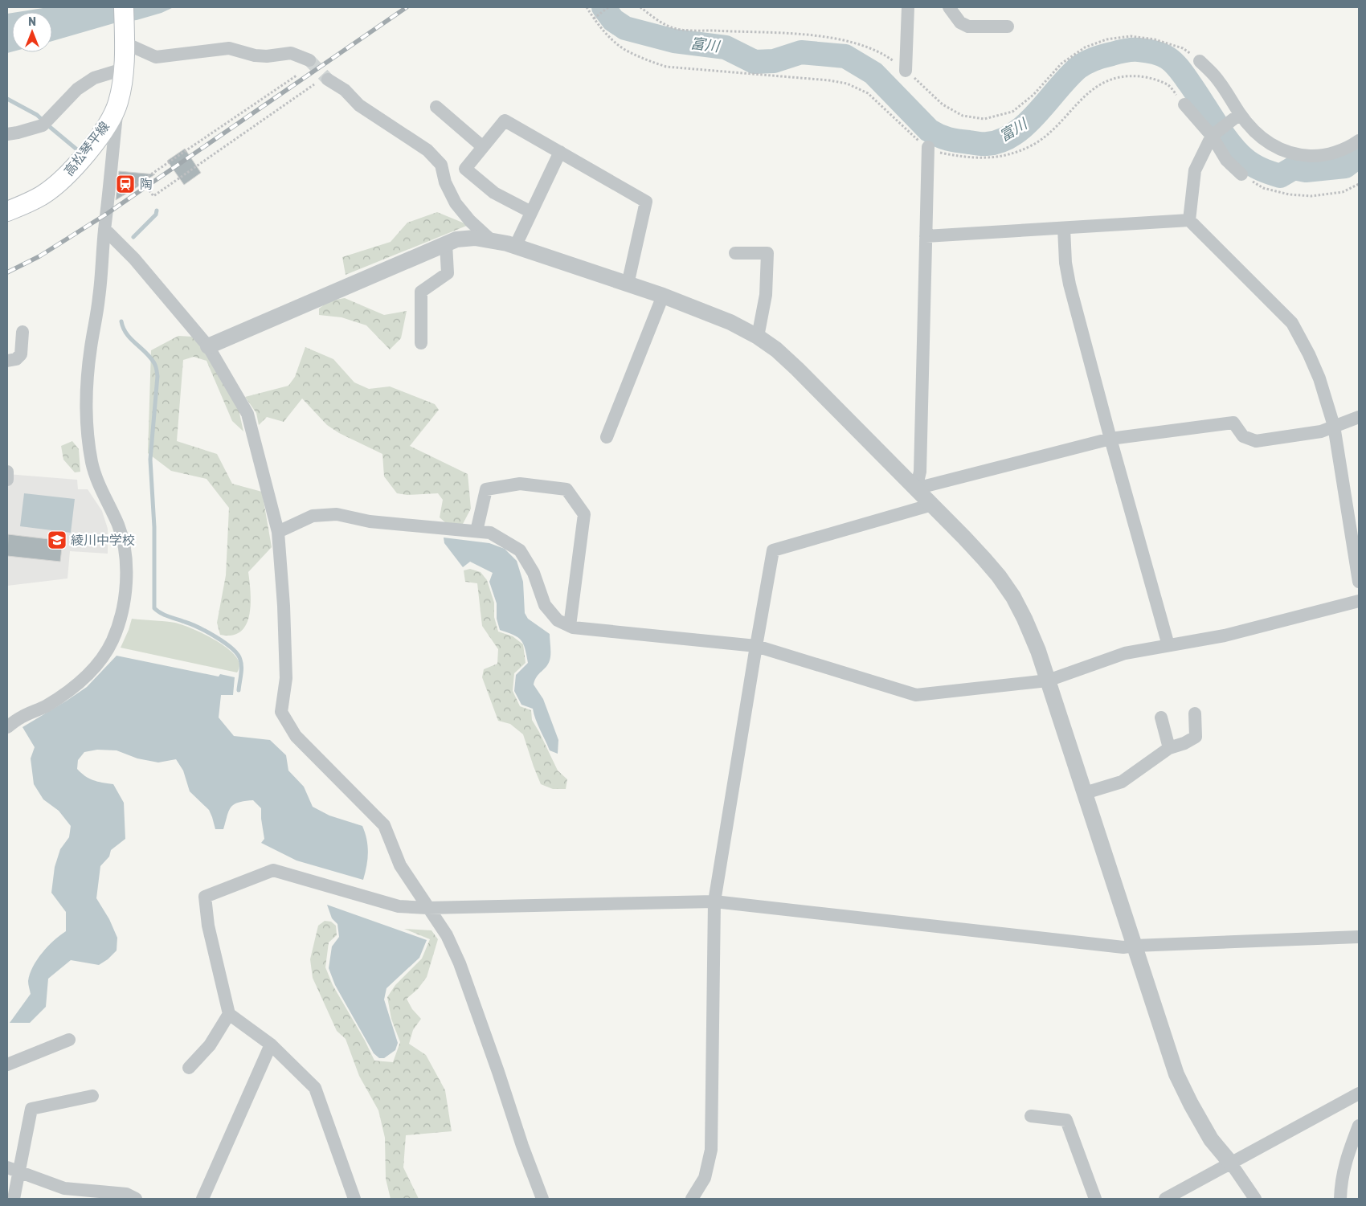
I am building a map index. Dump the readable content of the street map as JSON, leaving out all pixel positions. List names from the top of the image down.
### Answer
{
  "streets": {
    "main road": ["高松琴平線"]
  },
  "water": ["富川"],
  "places": {
    "station": ["陶"],
    "school or university": ["綾川中学校"]
  },
  "north": "top"
}
